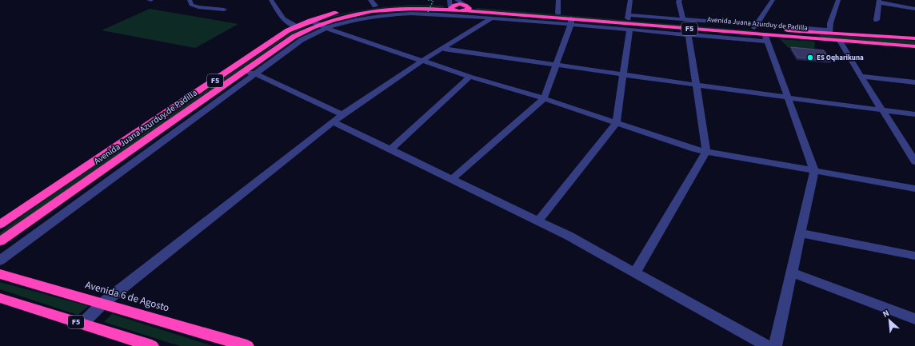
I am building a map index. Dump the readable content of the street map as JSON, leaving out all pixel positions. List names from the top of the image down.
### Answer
{
  "streets": {
    "highway": ["Avenida Juana Azurduy de Padilla", "F5", "Avenida 6 de Agosto"]
  },
  "crossings": [
    ["Avenida Juana Azurduy de Padilla", "F5"]
  ],
  "places": ["ES Oqharikuna"],
  "north": "top left"
}
